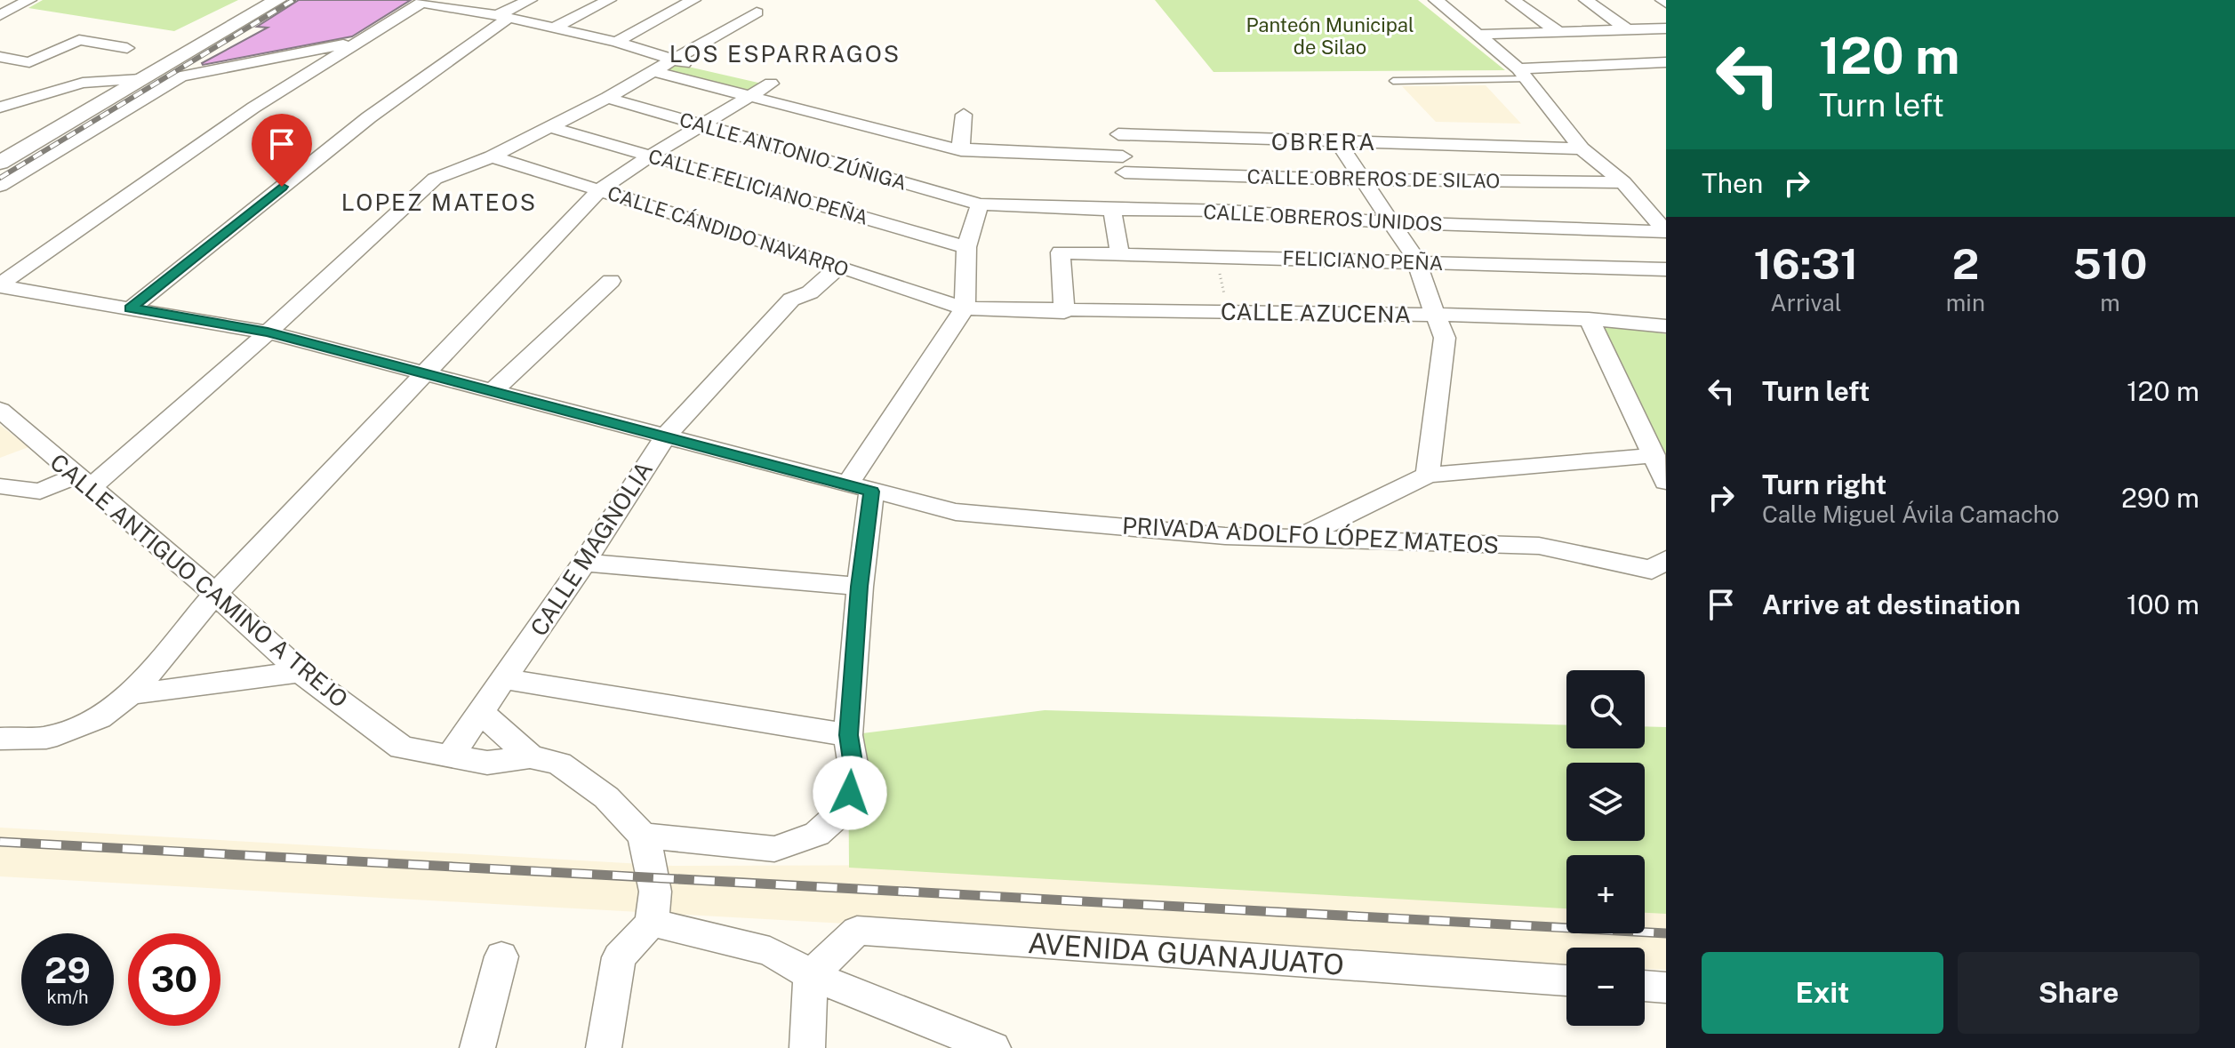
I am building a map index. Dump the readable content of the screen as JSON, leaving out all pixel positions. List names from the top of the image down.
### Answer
{
  "streets": {
    "street": [
      "CALLE ANTONIO ZÚÑIGA",
      "CALLE OBREROS DE SILAO",
      "CALLE FELICIANO PEÑA",
      "CALLE OBREROS UNIDOS",
      "CALLE CÁNDIDO NAVARRO",
      "FELICIANO PEÑA",
      "CALLE AZUCENA",
      "PRIVADA ADOLFO LÓPEZ MATEOS",
      "CALLE MAGNOLIA",
      "CALLE ANTIGUO CAMINO A TREJO",
      "AVENIDA GUANAJUATO"
    ]
  },
  "crossings": [
    ["CALLE ANTONIO ZÚÑIGA", "CALLE OBREROS UNIDOS"],
    ["CALLE OBREROS DE SILAO", "CALLE OBREROS UNIDOS"],
    ["CALLE CÁNDIDO NAVARRO", "CALLE AZUCENA"],
    ["CALLE CÁNDIDO NAVARRO", "CALLE MAGNOLIA"],
    ["FELICIANO PEÑA", "CALLE AZUCENA"],
    ["PRIVADA ADOLFO LÓPEZ MATEOS", "CALLE MAGNOLIA"],
    ["CALLE MAGNOLIA", "CALLE ANTIGUO CAMINO A TREJO"]
  ],
  "districts": ["LOS ESPARRAGOS", "OBRERA", "LOPEZ MATEOS"],
  "parks": ["Panteón Municipal de Silao"],
  "page": {
    "turn": ["120 m", "Turn left"],
    "then": "Then",
    "eta": [
      "16:31",
      "Arrival",
      "2",
      "min",
      "510",
      "m"
    ],
    "list": [
      {
        "name": "Turn left",
        "value": "120 m"
      },
      {
        "name": "Turn right",
        "note": "Calle Miguel Ávila Camacho",
        "value": "290 m"
      },
      {
        "name": "Arrive at destination",
        "value": "100 m"
      }
    ],
    "map_buttons": ["+", "−"],
    "speed": "29 km/h",
    "limit": "30",
    "buttons": ["Exit", "Share"]
  }
}
